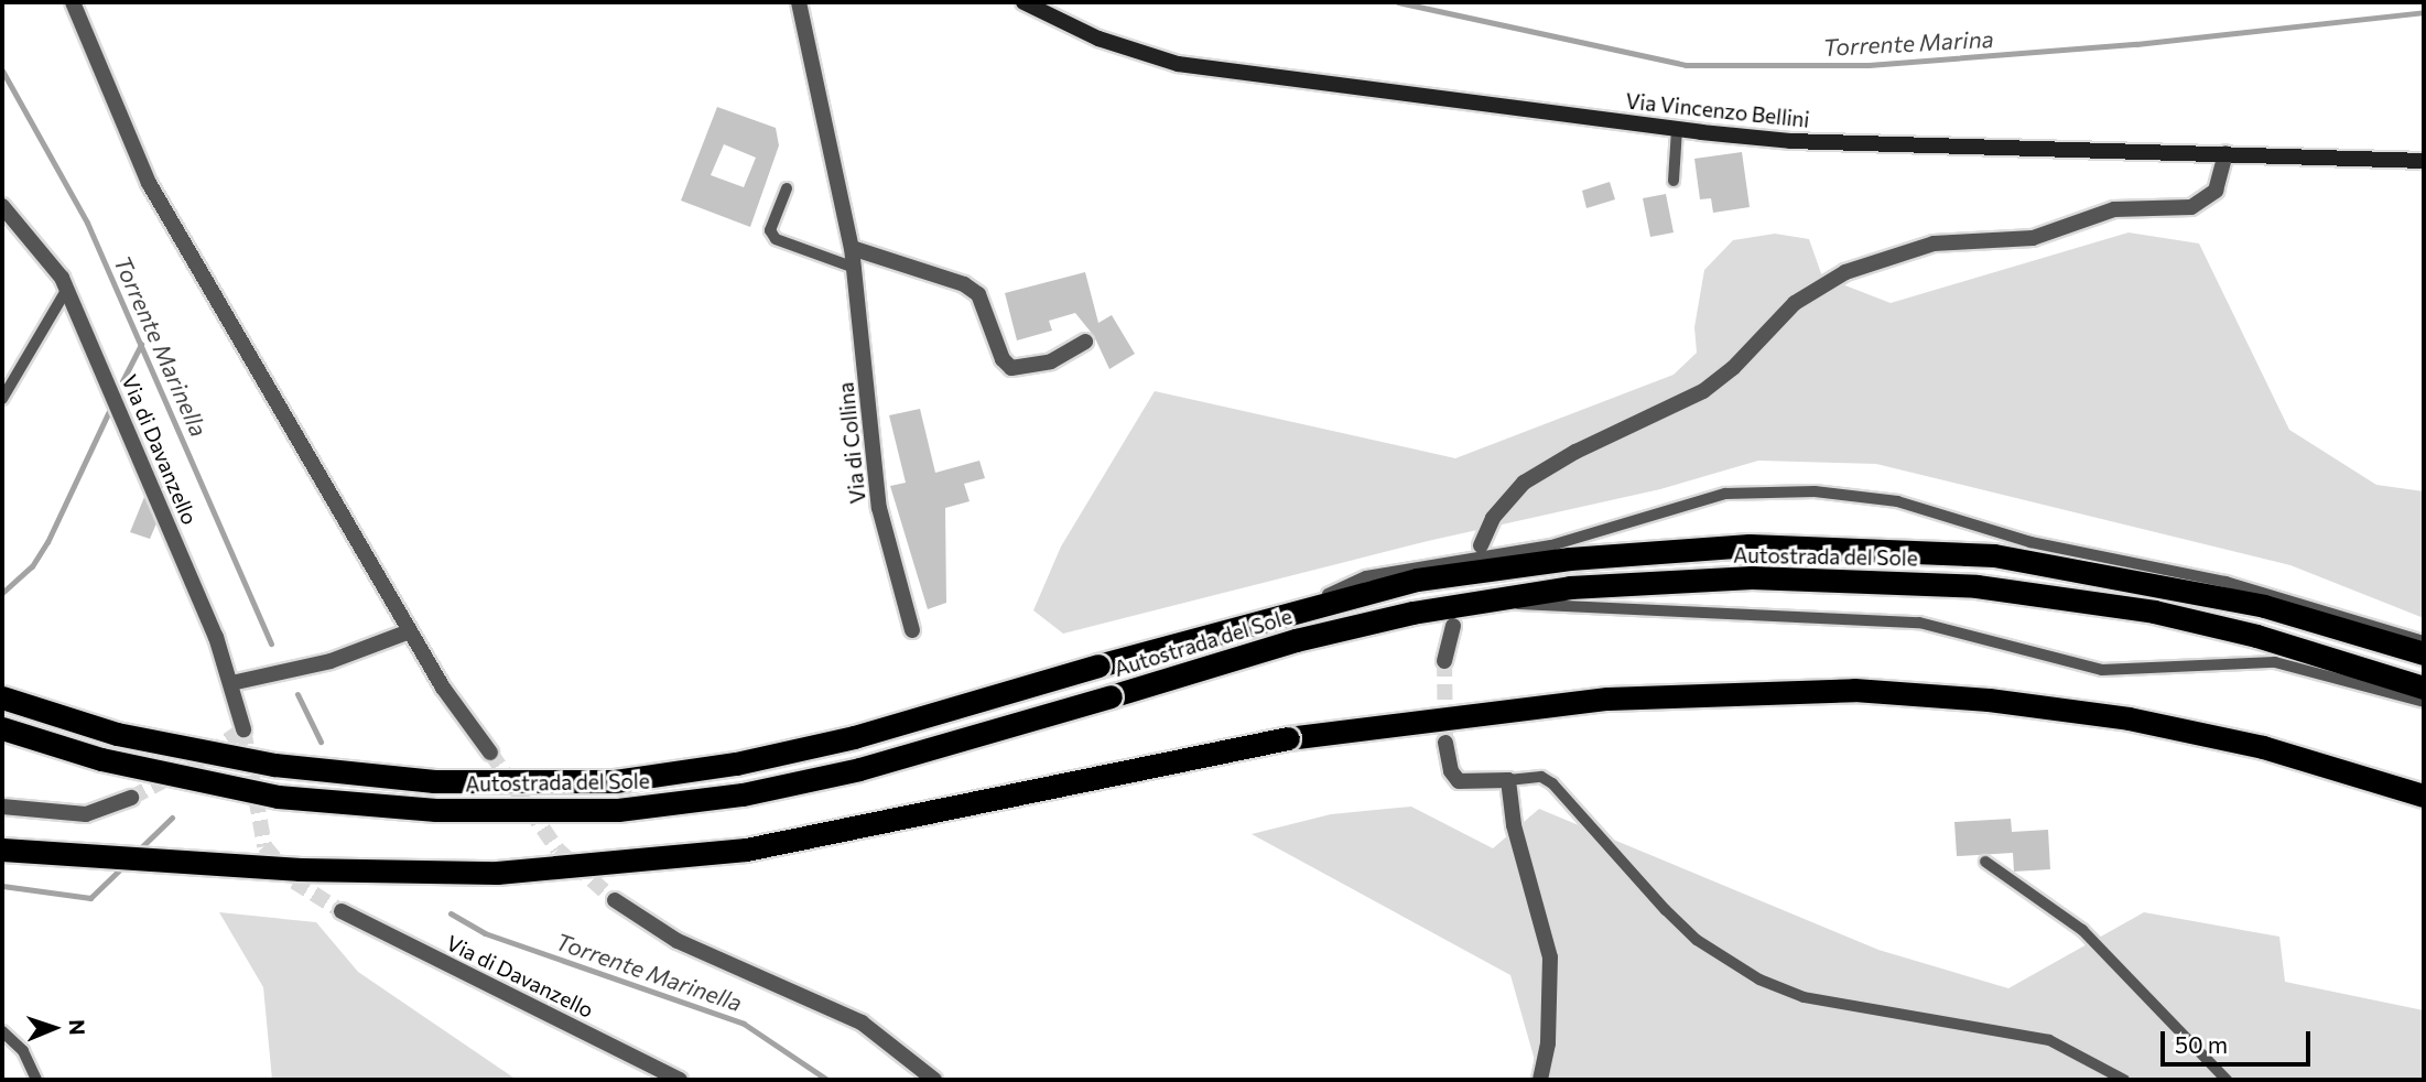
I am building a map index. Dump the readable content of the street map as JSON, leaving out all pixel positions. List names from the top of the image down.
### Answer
{
  "streets": {
    "highway": ["Autostrada del Sole"],
    "main road": ["Via Vincenzo Bellini"],
    "street": ["Via di Collina", "Via di Davanzello"]
  },
  "water": ["Torrente Marina", "Torrente Marinella"],
  "scale_bar": "50 m",
  "north": "right"
}
